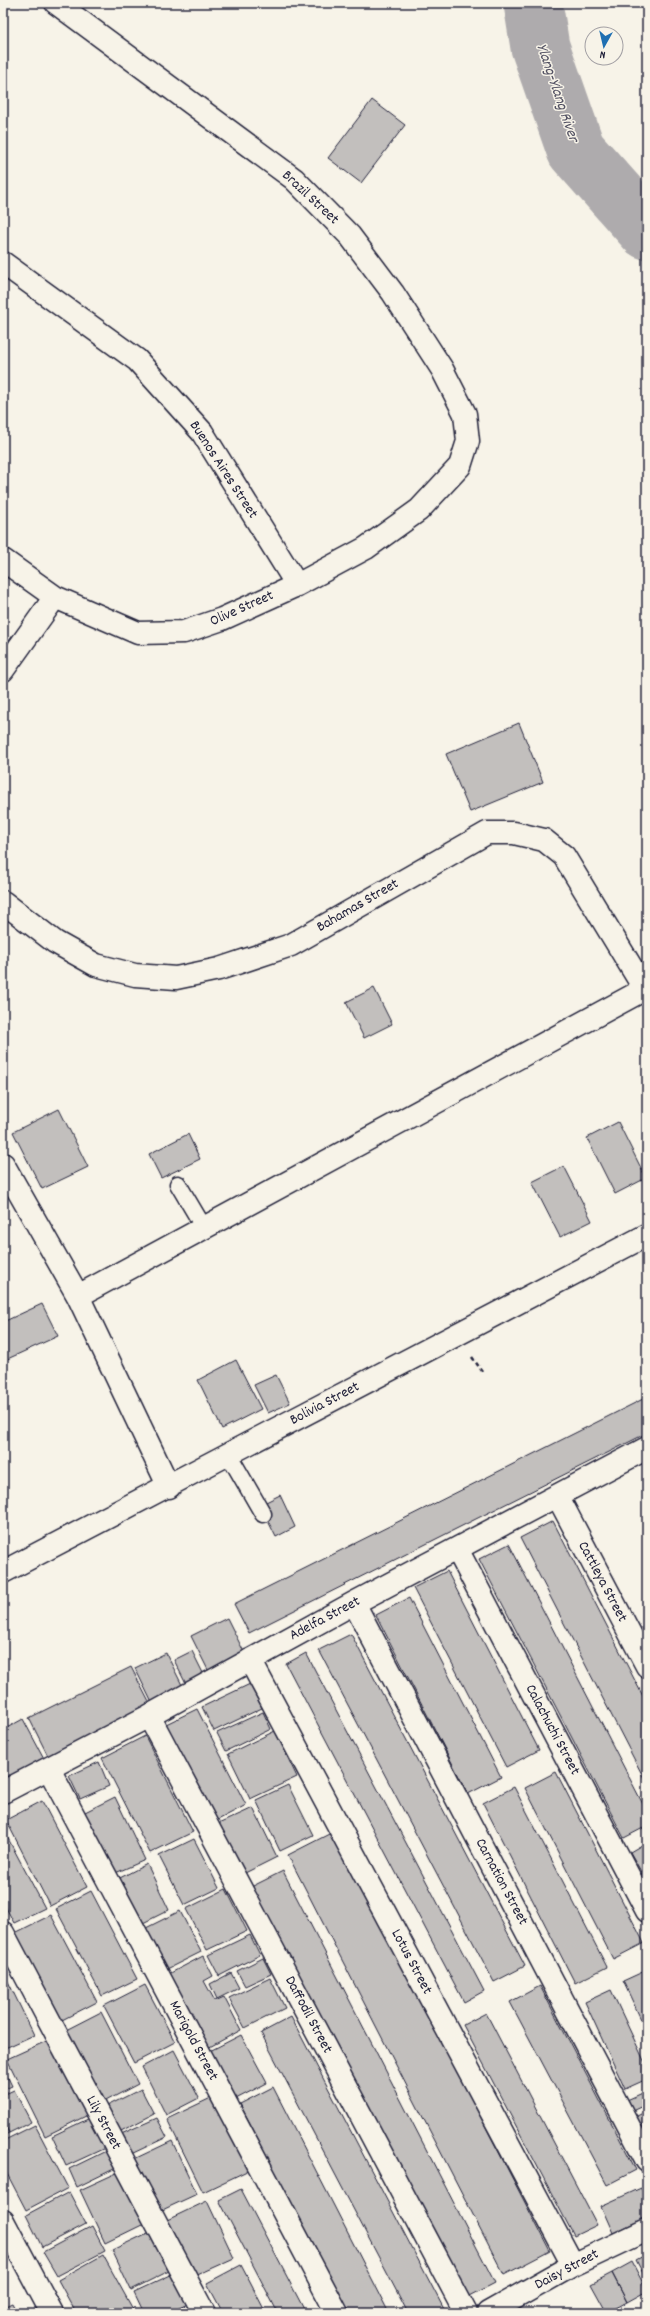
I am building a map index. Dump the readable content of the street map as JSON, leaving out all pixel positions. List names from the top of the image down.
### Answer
{
  "streets": {
    "street": [
      "Brazil Street",
      "Buenos Aires Street",
      "Olive Street",
      "Bahamas Street",
      "Bolivia Street",
      "Cattleya Street",
      "Adelfa Street",
      "Calachuchi Street",
      "Carnation Street",
      "Lotus Street",
      "Daffodil Street",
      "Marigold Street",
      "Lily Street",
      "Daisy Street"
    ]
  },
  "crossings": [
    ["Brazil Street", "Olive Street"],
    ["Buenos Aires Street", "Olive Street"],
    ["Cattleya Street", "Adelfa Street"],
    ["Adelfa Street", "Calachuchi Street"],
    ["Adelfa Street", "Carnation Street"],
    ["Adelfa Street", "Lotus Street"],
    ["Adelfa Street", "Daffodil Street"],
    ["Adelfa Street", "Marigold Street"],
    ["Lotus Street", "Daisy Street"]
  ],
  "water": ["Ylang-Ylang River"],
  "north": "bottom"
}
